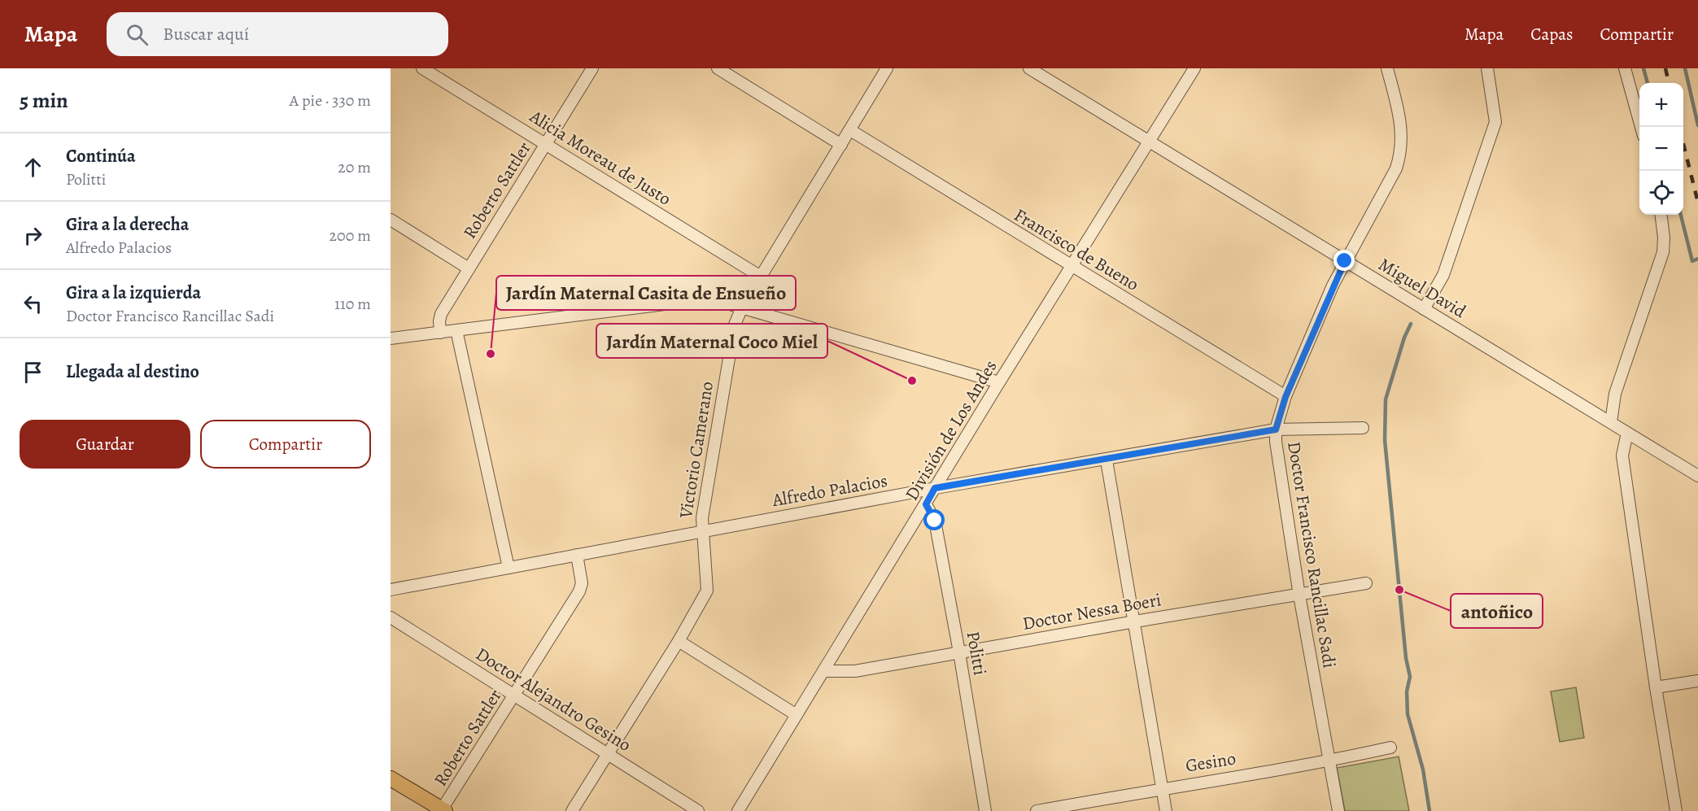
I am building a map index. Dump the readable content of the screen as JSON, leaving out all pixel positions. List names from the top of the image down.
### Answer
{
  "streets": {
    "street": [
      "Alicia Moreau de Justo",
      "Roberto Sattler",
      "Francisco de Bueno",
      "Miguel David",
      "División de Los Andes",
      "Victorio Camerano",
      "Alfredo Palacios",
      "Doctor Francisco Rancillac Sadi",
      "Doctor Nessa Boeri",
      "Politti",
      "Doctor Alejandro Gesino",
      "Gesino"
    ]
  },
  "crossings": [
    ["Alicia Moreau de Justo", "Roberto Sattler"],
    ["Alicia Moreau de Justo", "Victorio Camerano"],
    ["Roberto Sattler", "Alfredo Palacios"],
    ["Roberto Sattler", "Doctor Alejandro Gesino"],
    ["Francisco de Bueno", "División de Los Andes"],
    ["Francisco de Bueno", "Victorio Camerano"],
    ["Francisco de Bueno", "Doctor Francisco Rancillac Sadi"],
    ["Miguel David", "División de Los Andes"],
    ["Miguel David", "Doctor Francisco Rancillac Sadi"],
    ["División de Los Andes", "Alfredo Palacios"],
    ["División de Los Andes", "Doctor Nessa Boeri"],
    ["División de Los Andes", "Politti"],
    ["Victorio Camerano", "Alfredo Palacios"],
    ["Victorio Camerano", "Doctor Alejandro Gesino"],
    ["Alfredo Palacios", "Doctor Francisco Rancillac Sadi"],
    ["Doctor Francisco Rancillac Sadi", "Doctor Nessa Boeri"],
    ["Doctor Francisco Rancillac Sadi", "Gesino"],
    ["Doctor Nessa Boeri", "Politti"]
  ],
  "places": ["Jardín Maternal Casita de Ensueño", "Jardín Maternal Coco Miel", "antoñico"],
  "page": {
    "header": "Mapa",
    "search": "Buscar aquí",
    "nav": ["Mapa", "Capas", "Compartir"],
    "heading": ["5 min", "A pie · 330 m"],
    "map_buttons": ["+", "−"],
    "list": [
      ["Continúa", "Politti", "20 m"],
      ["Gira a la derecha", "Alfredo Palacios", "200 m"],
      ["Gira a la izquierda", "Doctor Francisco Rancillac Sadi", "110 m"],
      "Llegada al destino"
    ],
    "buttons": ["Guardar", "Compartir"]
  }
}
